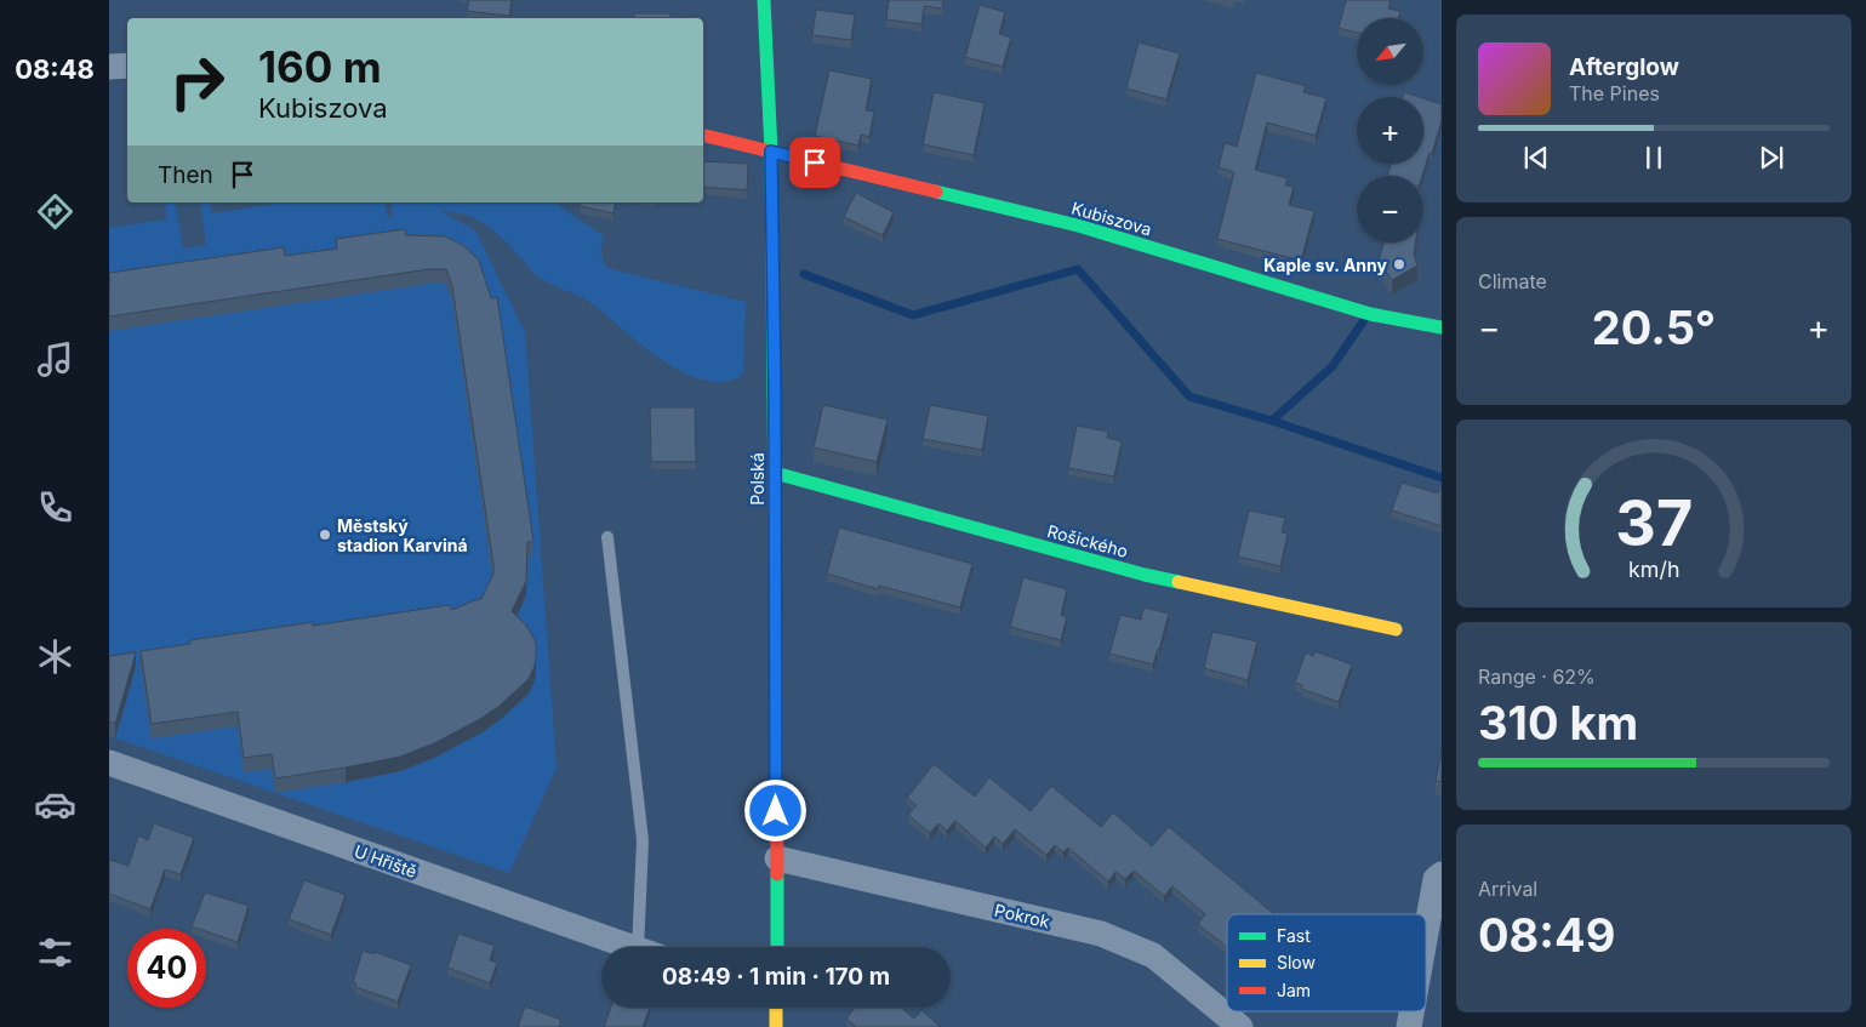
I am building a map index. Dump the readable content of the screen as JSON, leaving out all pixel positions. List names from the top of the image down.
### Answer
{
  "streets": {
    "street": [
      "Kubiszova",
      "Polská",
      "Rošického",
      "U Hřiště",
      "Pokrok"
    ]
  },
  "crossings": [
    ["Kubiszova", "Polská"],
    ["Polská", "Rošického"],
    ["Polská", "Pokrok"]
  ],
  "places": ["Kaple sv. Anny", "Městský stadion Karviná"],
  "legend": ["Fast", "Slow", "Jam"],
  "north": "bottom left",
  "page": {
    "tabs": "08:48",
    "map_buttons": ["+", "−"],
    "turn": ["160 m", "Kubiszova"],
    "song": ["Afterglow", "The Pines"],
    "then": "Then",
    "tile": [
      "Climate",
      ["Range · 62%", "310 km"],
      ["Arrival", "08:49"]
    ],
    "heat": ["−", "20.5°", "+"],
    "limit": "40",
    "trip": "08:49 · 1 min · 170 m",
    "gauge": ["37", "km/h"]
  }
}
